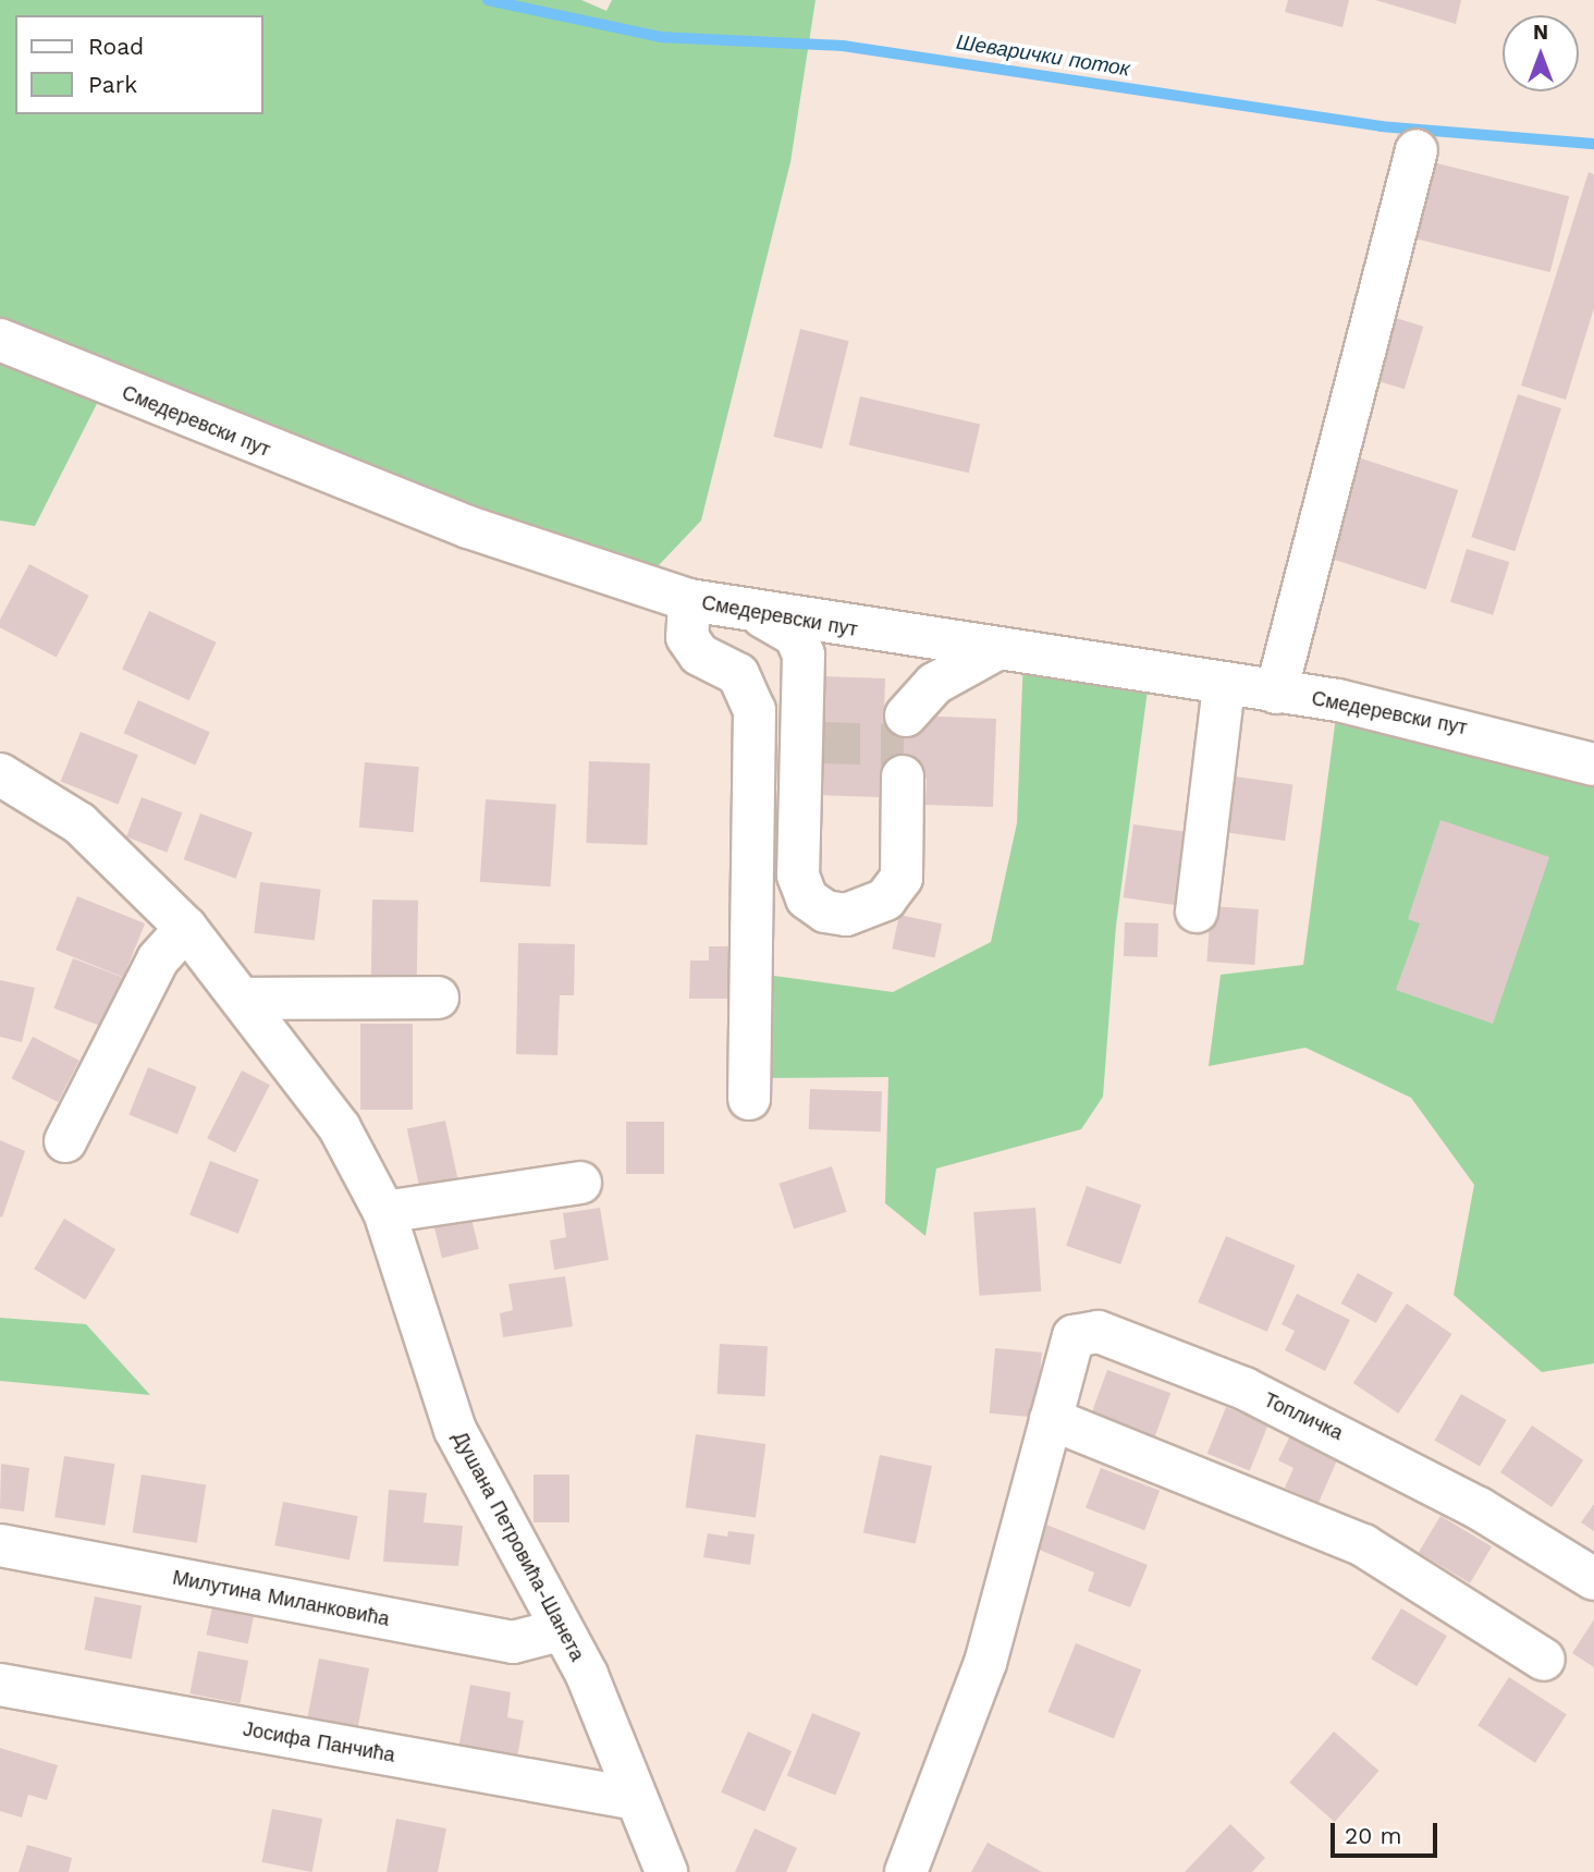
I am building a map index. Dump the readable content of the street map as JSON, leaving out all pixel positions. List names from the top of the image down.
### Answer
{
  "streets": {
    "street": [
      "Смедеревски пут",
      "Топличка",
      "Душана Петровића-Шанета",
      "Милутина Миланковића",
      "Јосифа Панчића"
    ]
  },
  "crossings": [
    ["Душана Петровића-Шанета", "Милутина Миланковића"],
    ["Душана Петровића-Шанета", "Јосифа Панчића"]
  ],
  "water": ["Шеварички поток"],
  "legend": ["Road", "Park"],
  "scale_bar": "20 m",
  "north": "top"
}
